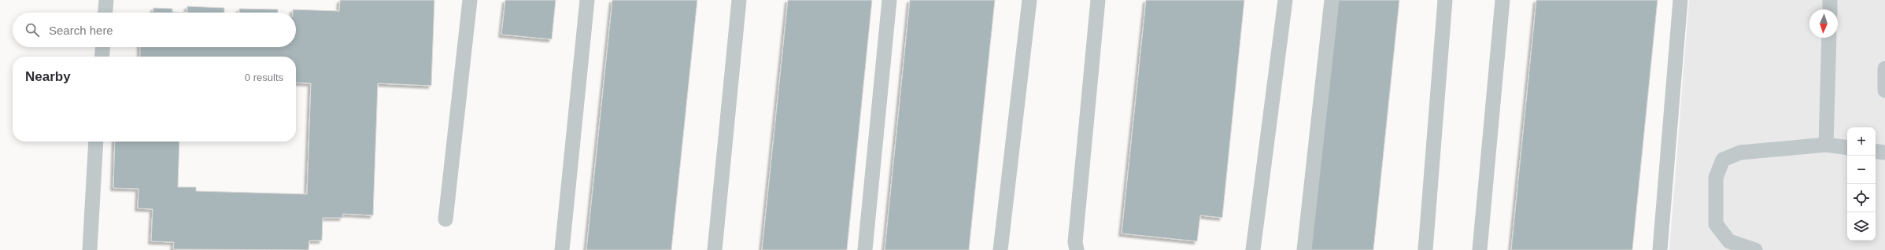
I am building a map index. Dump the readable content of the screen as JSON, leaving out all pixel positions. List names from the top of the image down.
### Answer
{
  "north": "bottom",
  "page": {
    "search": "Search here",
    "heading": ["Nearby", "0 results"],
    "map_buttons": ["+", "−"]
  }
}
